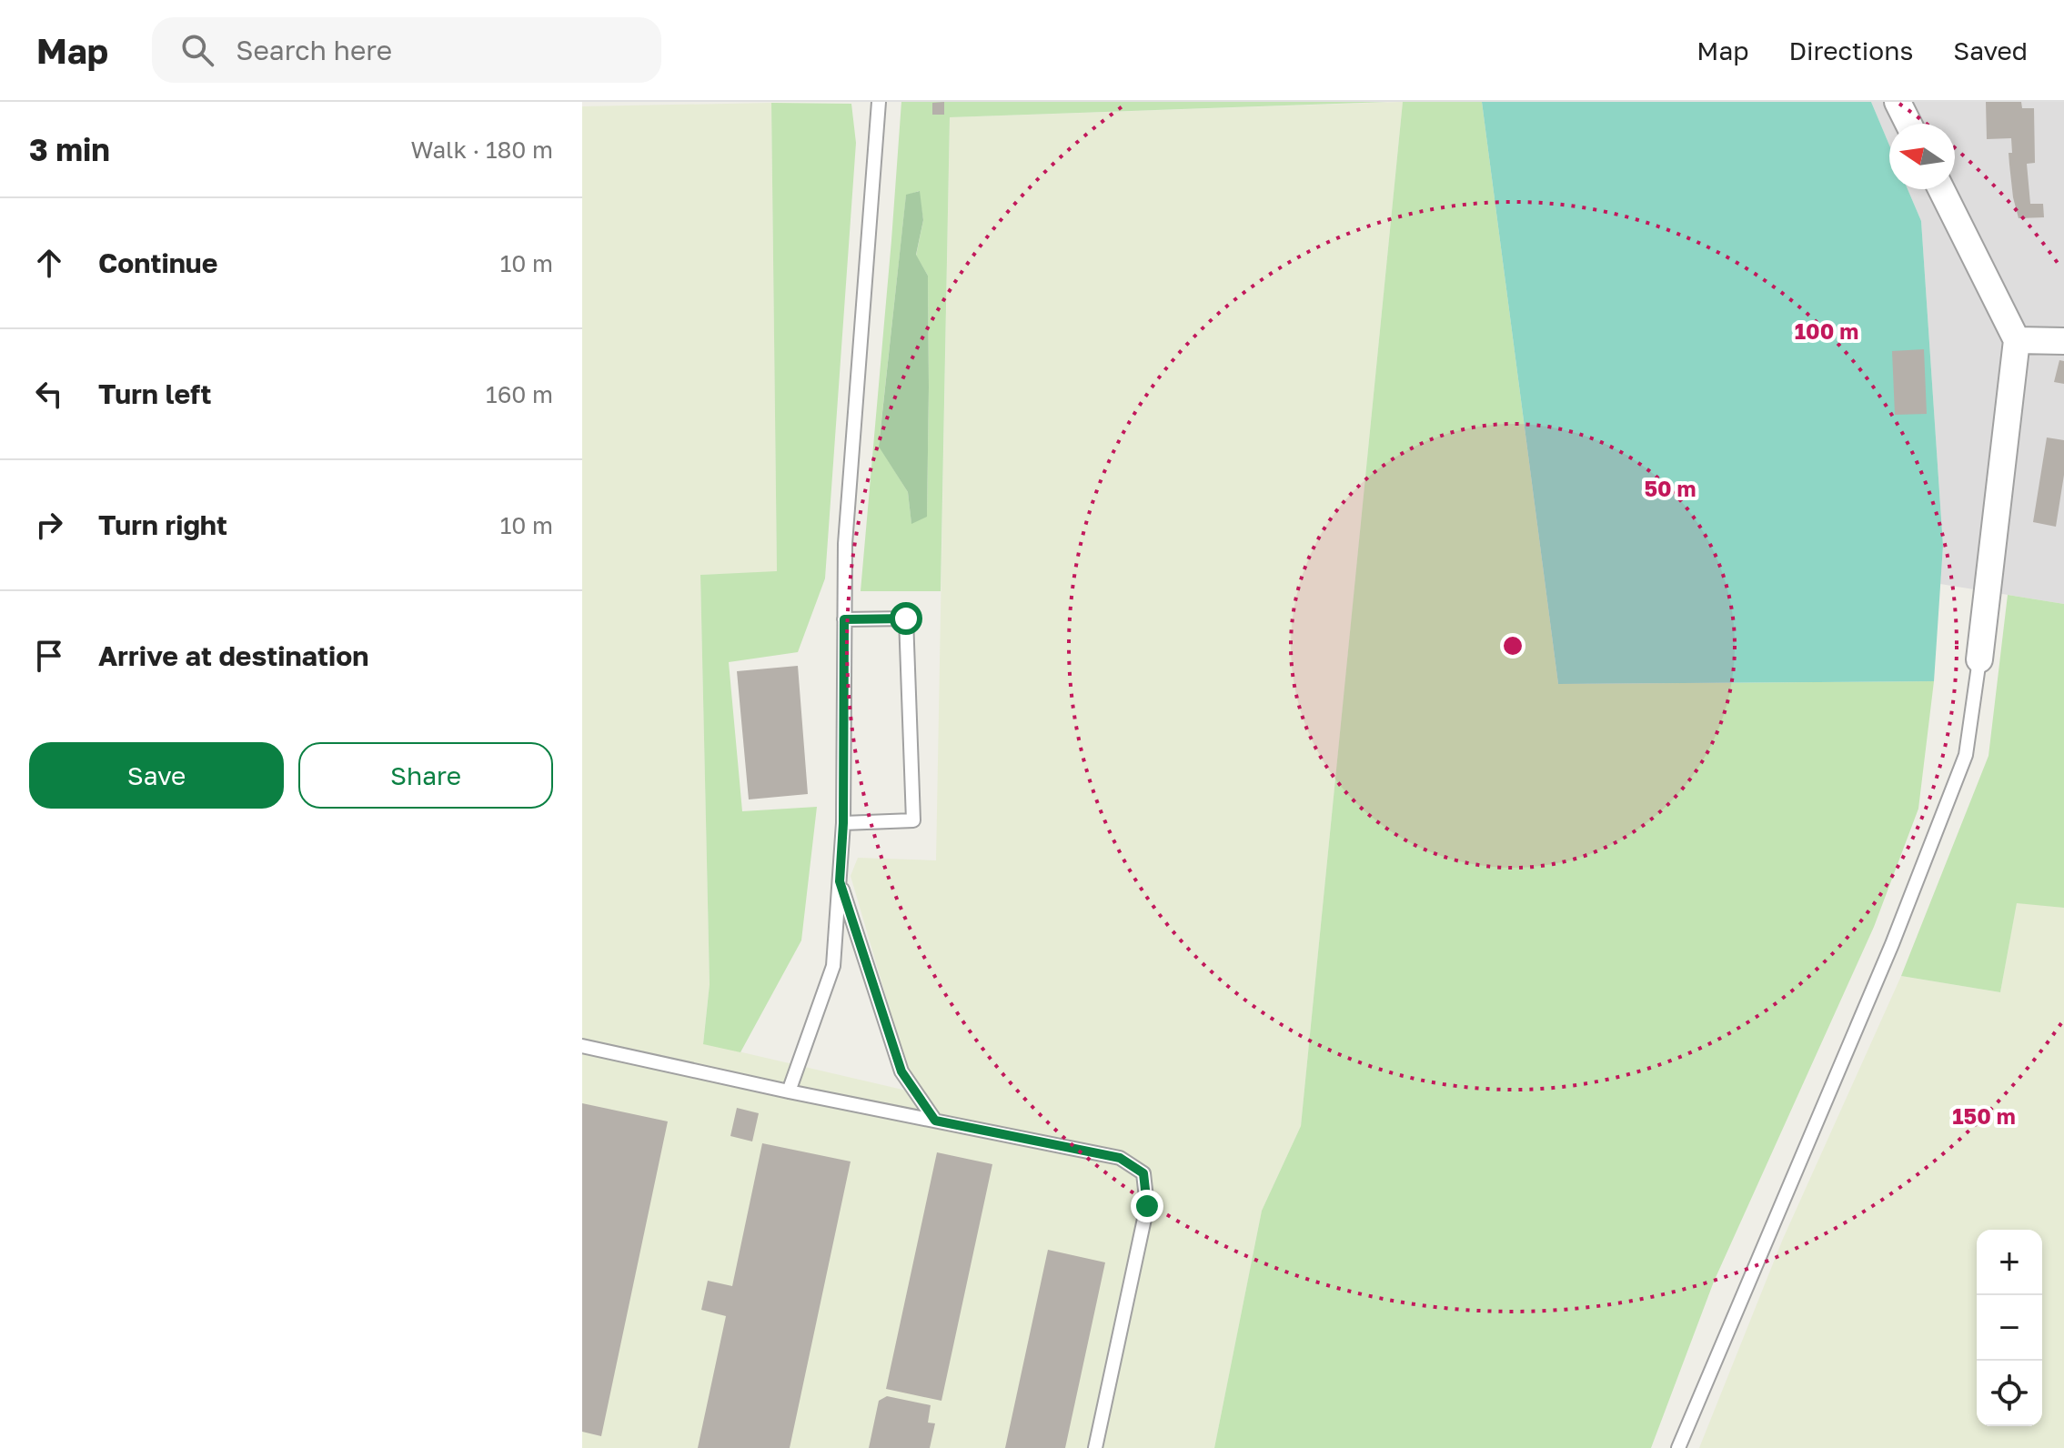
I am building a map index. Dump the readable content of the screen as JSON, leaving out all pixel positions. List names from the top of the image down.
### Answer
{
  "north": "left",
  "page": {
    "header": "Map",
    "search": "Search here",
    "nav": ["Map", "Directions", "Saved"],
    "heading": ["3 min", "Walk · 180 m"],
    "list": [
      ["Continue", "10 m"],
      ["Turn left", "160 m"],
      ["Turn right", "10 m"],
      "Arrive at destination"
    ],
    "buttons": ["Save", "Share"],
    "map_buttons": ["+", "−"]
  },
  "rings": ["100 m", "50 m", "150 m"]
}
